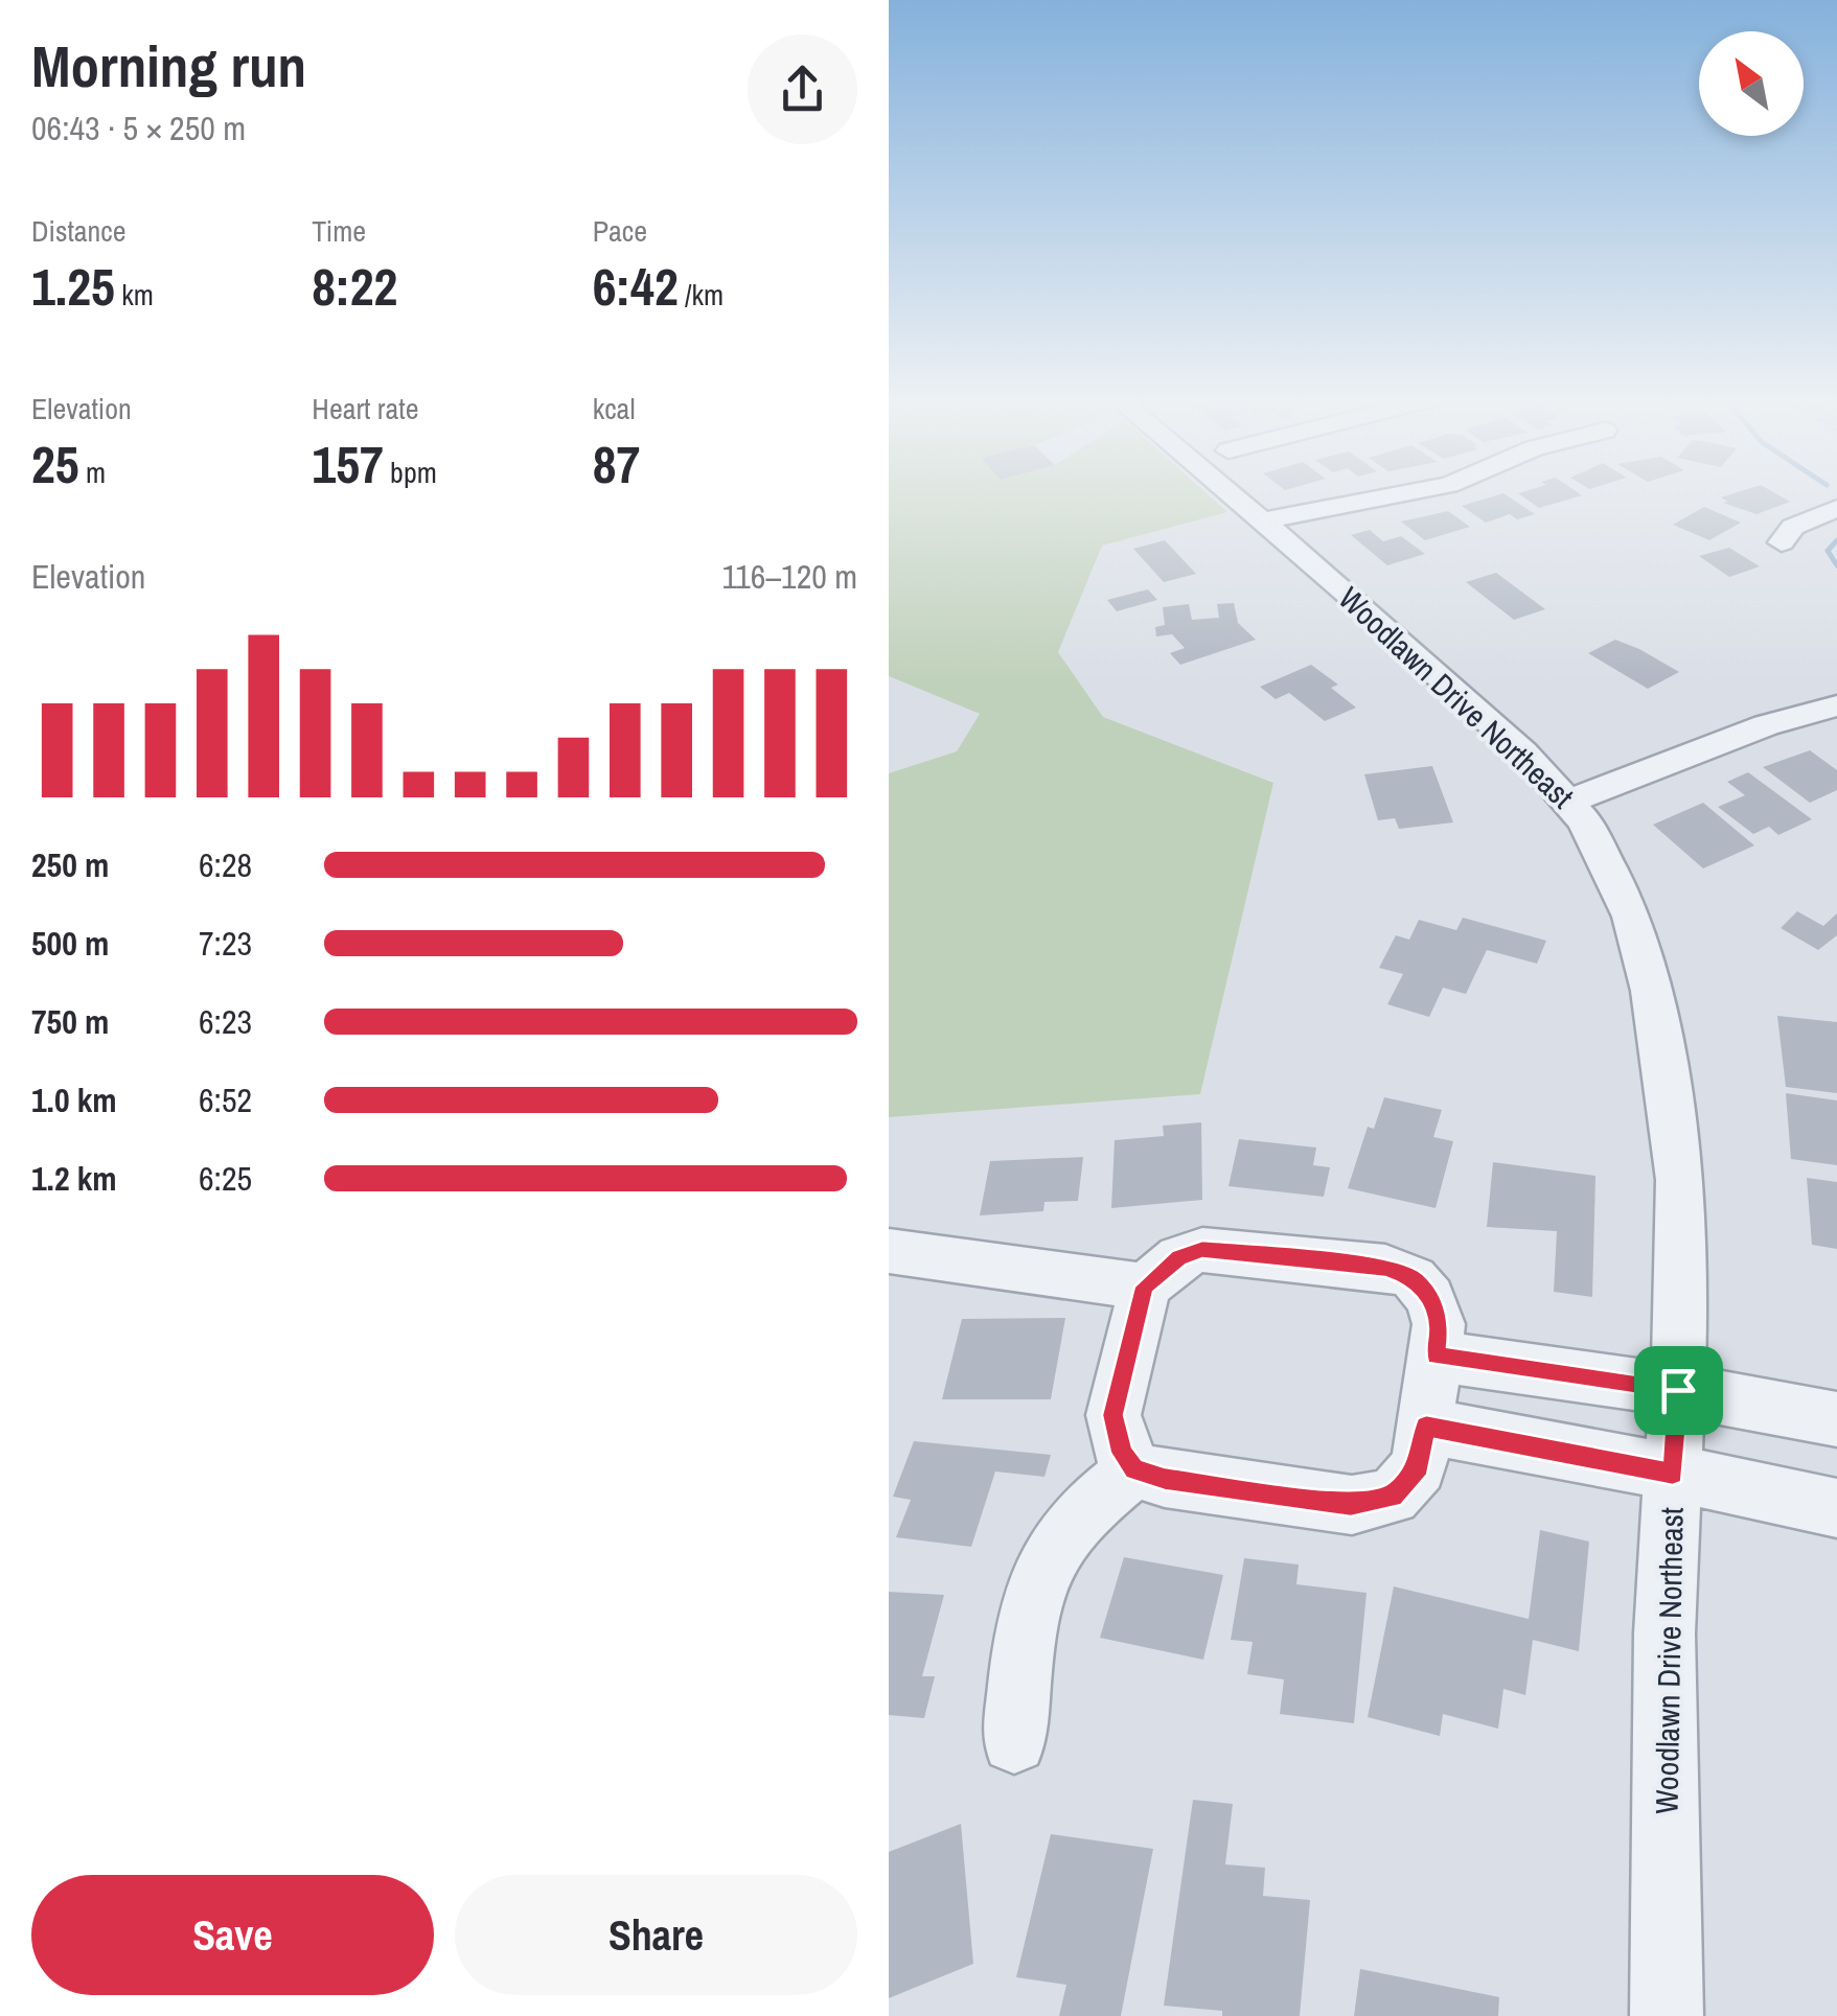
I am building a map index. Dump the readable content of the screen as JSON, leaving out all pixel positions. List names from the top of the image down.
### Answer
{
  "streets": {
    "street": ["Woodlawn Drive Northeast"]
  },
  "north": "top left",
  "page": {
    "heading": ["Morning run", "06:43 · 5 × 250 m"],
    "stats": [
      ["Distance", "1.25 km"],
      ["Time", "8:22"],
      ["Pace", "6:42 /km"],
      ["Elevation", "25 m"],
      ["Heart rate", "157 bpm"],
      ["kcal", "87"]
    ],
    "chart": ["Elevation", "116–120 m"],
    "list": [
      {
        "name": "250 m",
        "note": "6:28"
      },
      {
        "name": "500 m",
        "note": "7:23"
      },
      {
        "name": "750 m",
        "note": "6:23"
      },
      {
        "name": "1.0 km",
        "note": "6:52"
      },
      {
        "name": "1.2 km",
        "note": "6:25"
      }
    ],
    "buttons": ["Save", "Share"]
  }
}
